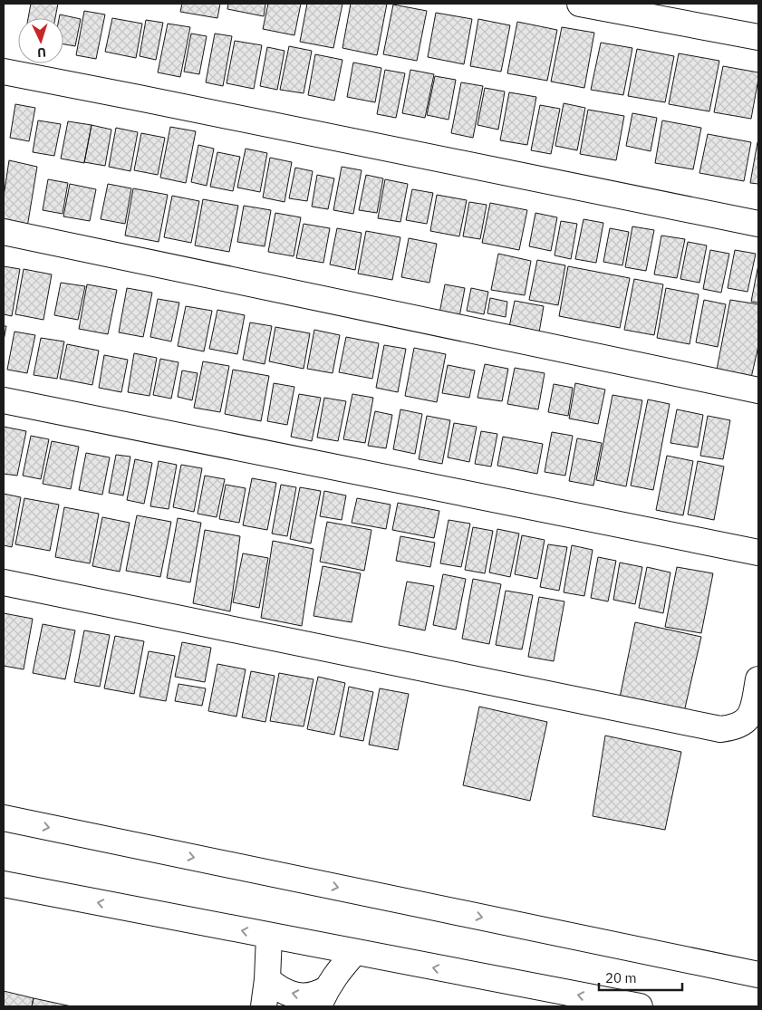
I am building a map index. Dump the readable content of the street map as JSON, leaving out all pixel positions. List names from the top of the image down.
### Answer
{
  "scale_bar": "20 m",
  "north": "bottom"
}
